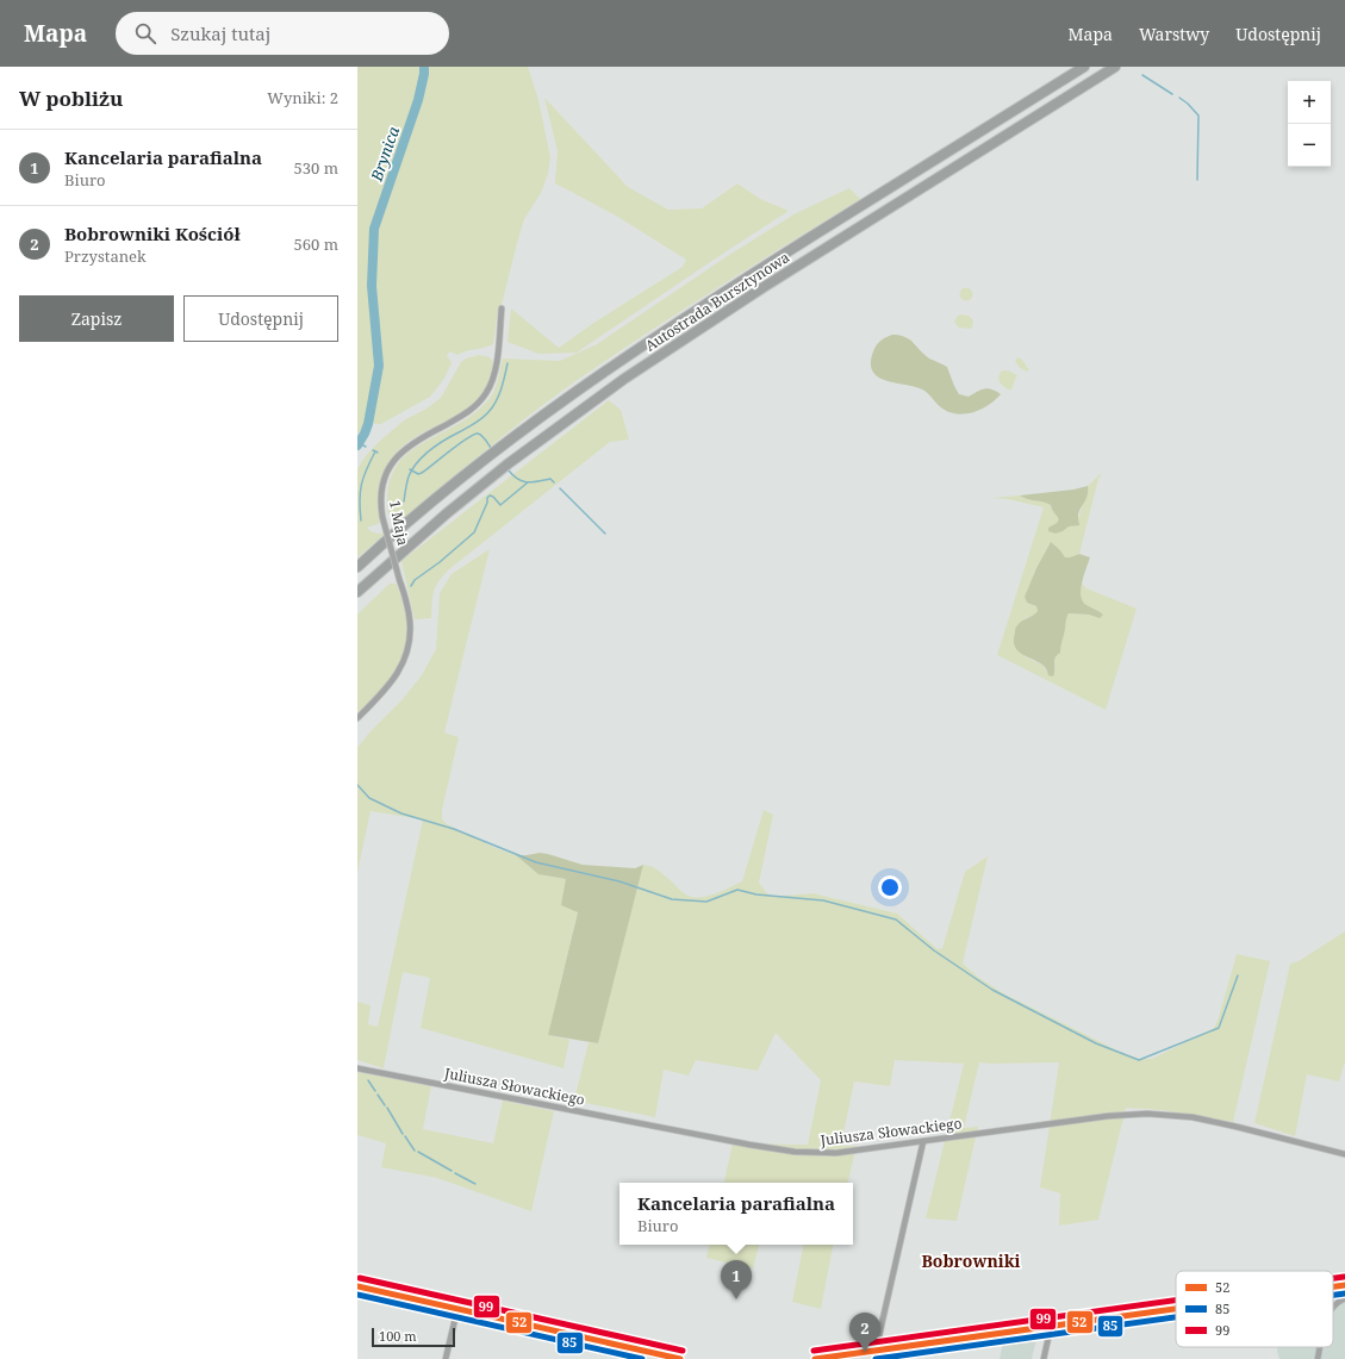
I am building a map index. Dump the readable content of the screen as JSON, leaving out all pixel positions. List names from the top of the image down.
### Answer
{
  "streets": {
    "highway": ["Autostrada Bursztynowa"],
    "street": ["1 Maja", "Juliusza Słowackiego"]
  },
  "districts": ["Bobrowniki"],
  "water": ["Brynica"],
  "lines": ["transit line 99", "transit line 52", "transit line 85"],
  "legend": ["52", "85", "99"],
  "scale_bar": "100 m",
  "page": {
    "header": "Mapa",
    "search": "Szukaj tutaj",
    "nav": ["Mapa", "Warstwy", "Udostępnij"],
    "heading": ["W pobliżu", "Wyniki: 2"],
    "map_buttons": ["+", "−"],
    "list": [
      {
        "mark": "1",
        "name": "Kancelaria parafialna",
        "note": "Biuro",
        "value": "530 m"
      },
      {
        "mark": "2",
        "name": "Bobrowniki Kościół",
        "note": "Przystanek",
        "value": "560 m"
      }
    ],
    "buttons": ["Zapisz", "Udostępnij"],
    "popup": ["Kancelaria parafialna", "Biuro"],
    "pins": ["1", "2"],
    "scale": "100 m"
  }
}
